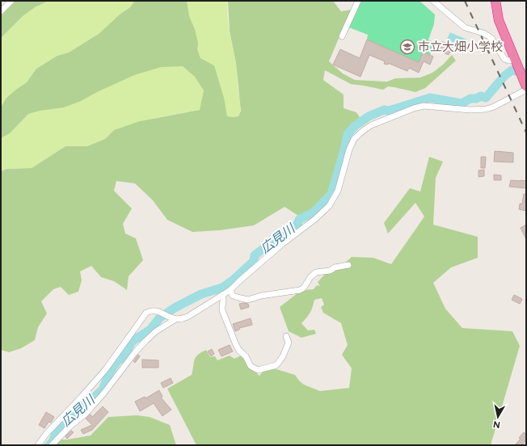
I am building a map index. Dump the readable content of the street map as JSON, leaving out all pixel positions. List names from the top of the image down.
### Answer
{
  "water": ["広見川"],
  "places": {
    "school or university": ["市立大畑小学校"]
  },
  "north": "bottom"
}
